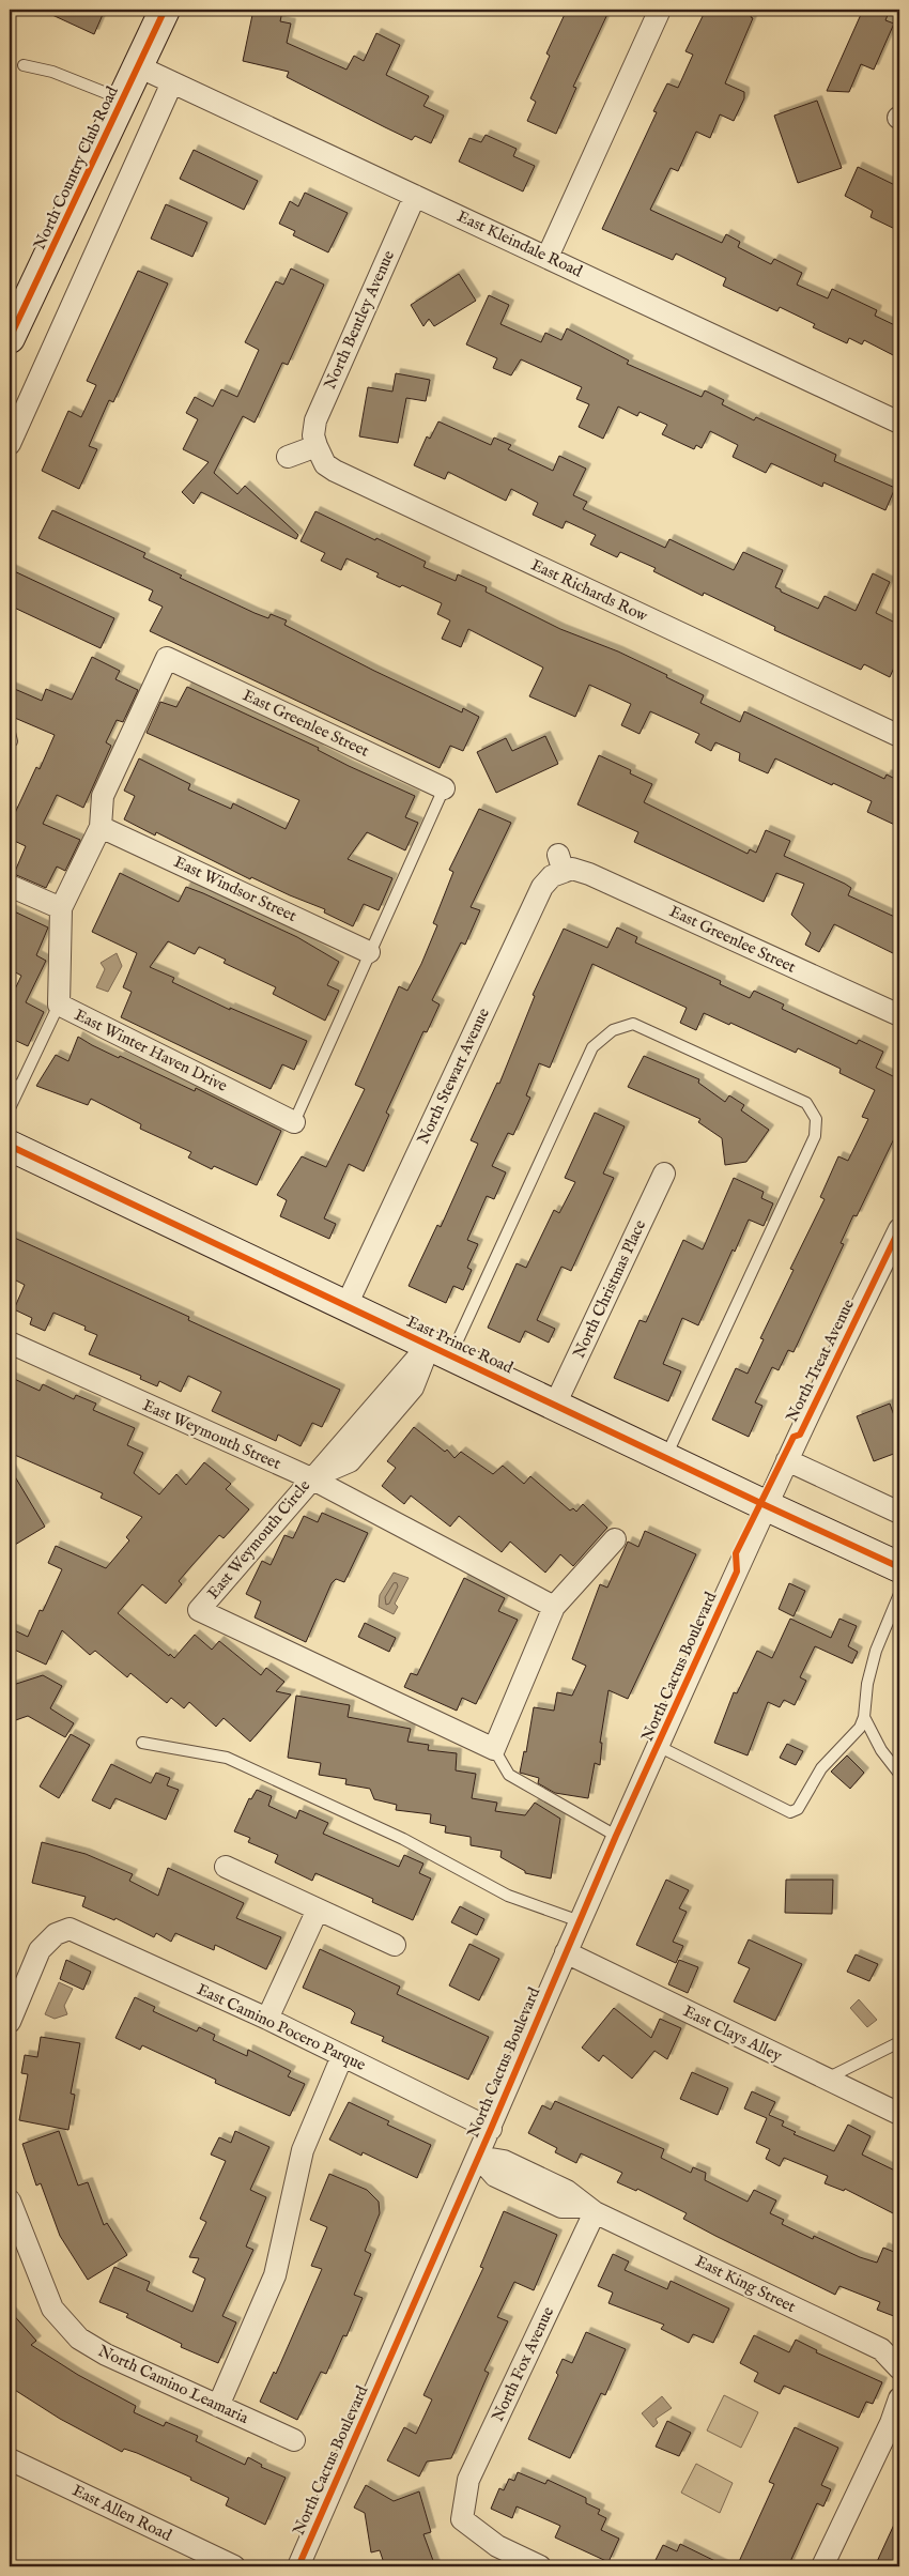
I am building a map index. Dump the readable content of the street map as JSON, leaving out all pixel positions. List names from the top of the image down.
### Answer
{
  "streets": {
    "main road": ["North Country Club Road", "East Prince Road"],
    "street": [
      "East Kleindale Road",
      "North Bentley Avenue",
      "East Richards Row",
      "East Greenlee Street",
      "East Windsor Street",
      "East Winter Haven Drive",
      "North Stewart Avenue",
      "North Christmas Place",
      "North Treat Avenue",
      "East Weymouth Street",
      "East Weymouth Circle",
      "North Cactus Boulevard",
      "East Camino Pocero Parque",
      "East Clays Alley",
      "East King Street",
      "North Fox Avenue",
      "North Camino Leamaria",
      "East Allen Road"
    ]
  },
  "crossings": [
    ["North Country Club Road", "East Kleindale Road"],
    ["East Kleindale Road", "North Bentley Avenue"],
    ["North Bentley Avenue", "East Richards Row"],
    ["East Greenlee Street", "East Windsor Street"],
    ["East Greenlee Street", "North Stewart Avenue"],
    ["North Stewart Avenue", "East Prince Road"],
    ["North Christmas Place", "East Prince Road"],
    ["East Prince Road", "North Treat Avenue"],
    ["East Prince Road", "North Cactus Boulevard"],
    ["North Treat Avenue", "North Cactus Boulevard"],
    ["East Weymouth Street", "East Weymouth Circle"],
    ["North Cactus Boulevard", "East Camino Pocero Parque"],
    ["North Cactus Boulevard", "East Clays Alley"],
    ["North Cactus Boulevard", "East King Street"],
    ["East King Street", "North Fox Avenue"]
  ]
}
